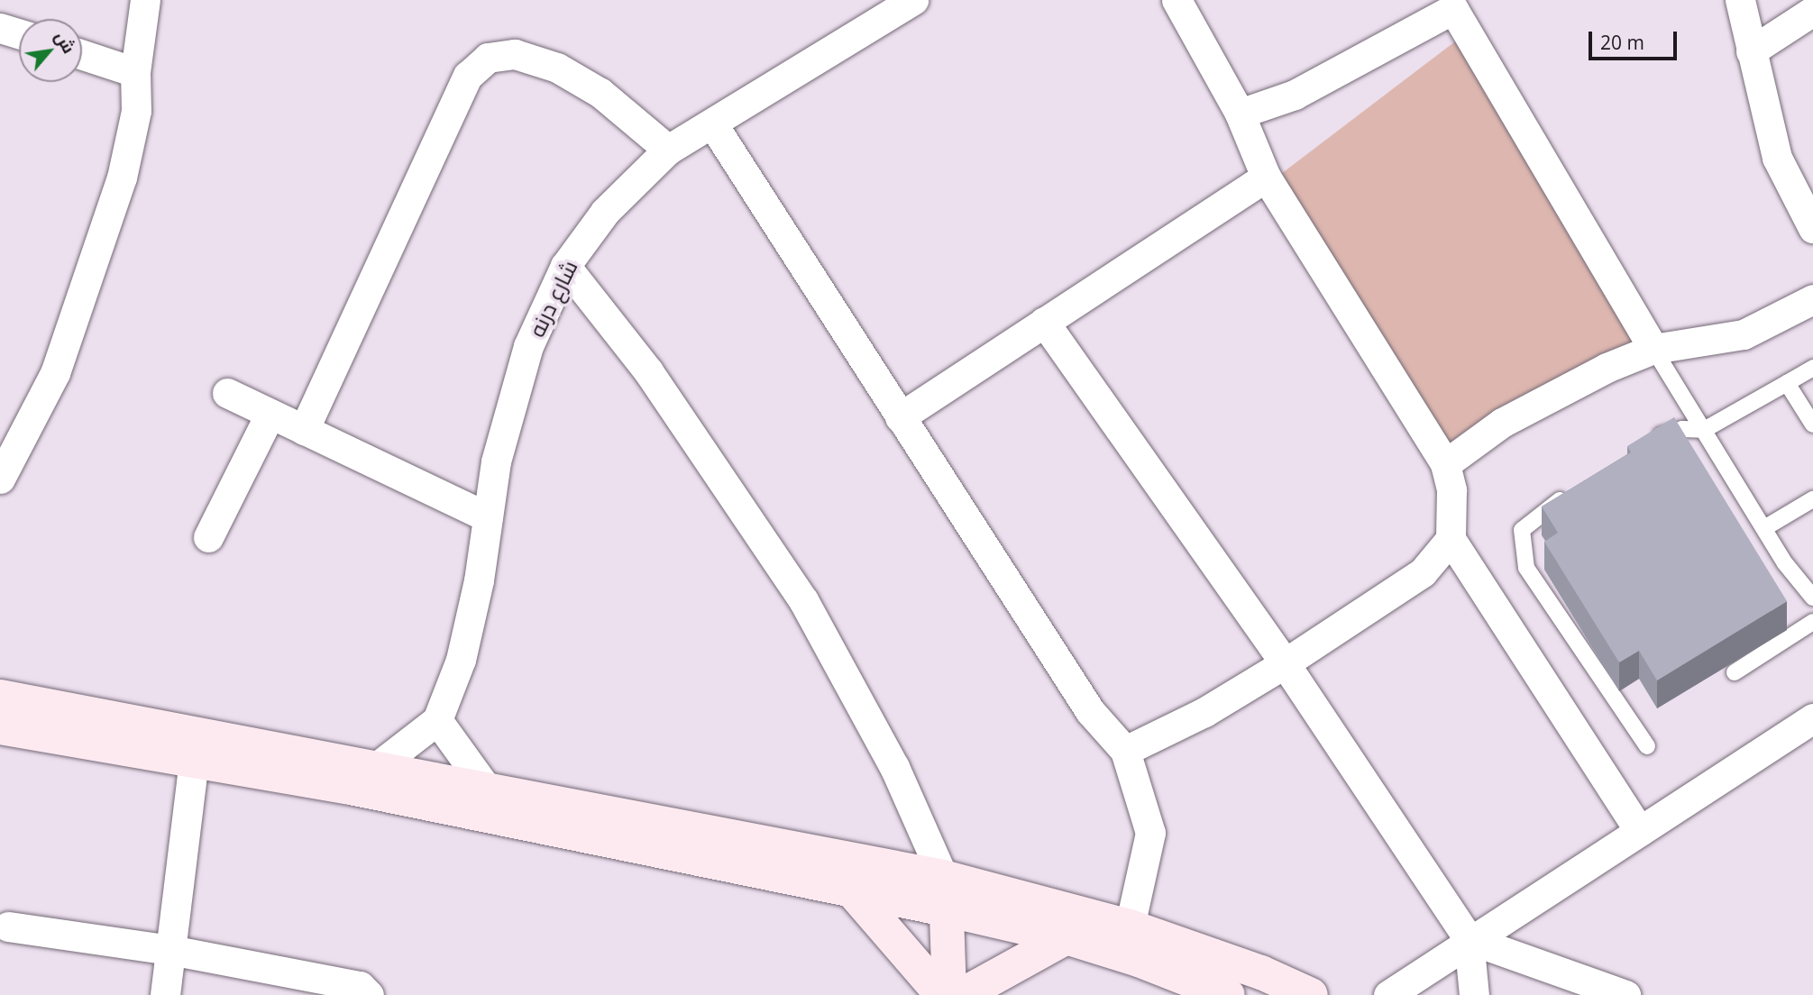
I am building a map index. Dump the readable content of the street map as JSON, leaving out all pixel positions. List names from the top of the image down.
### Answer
{
  "streets": {
    "street": ["شارع درنه"]
  },
  "scale_bar": "20 m",
  "north": "top right"
}
